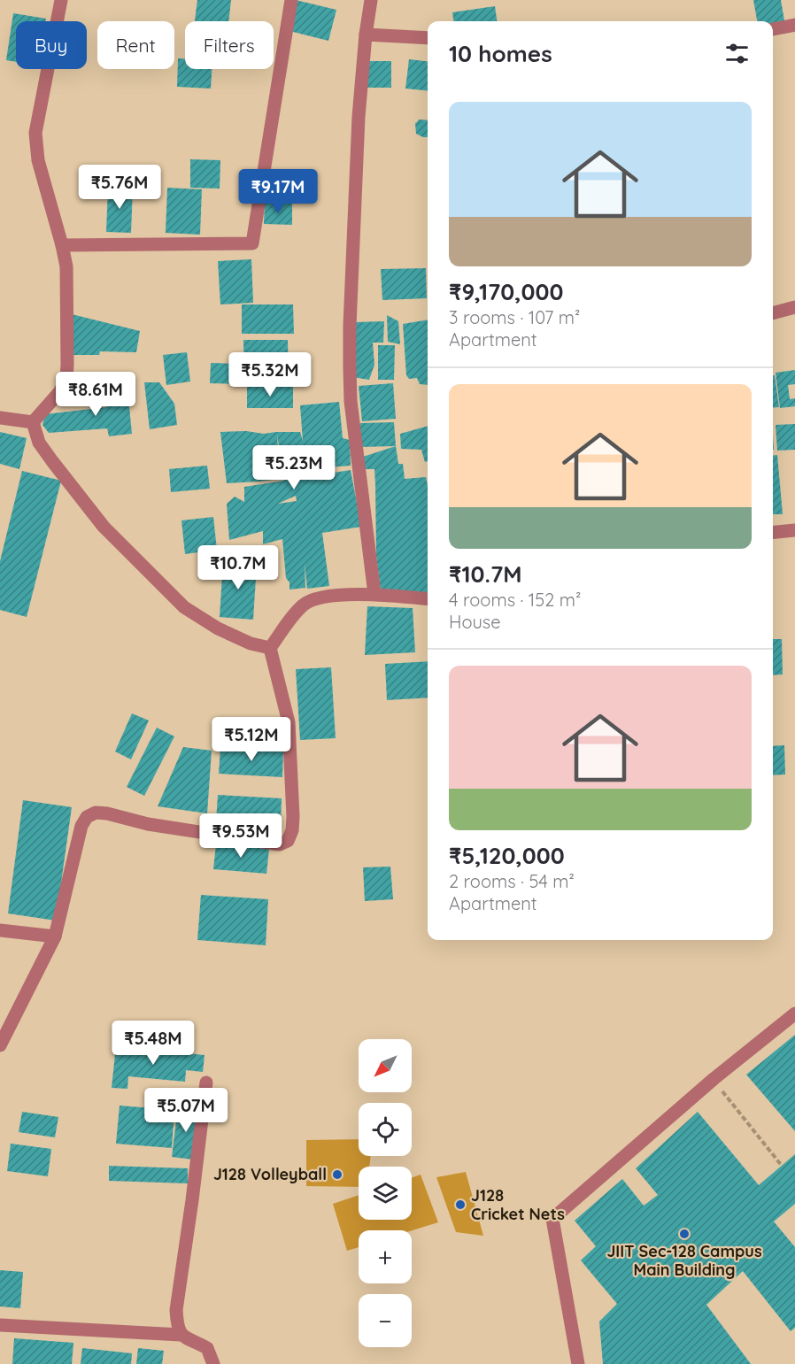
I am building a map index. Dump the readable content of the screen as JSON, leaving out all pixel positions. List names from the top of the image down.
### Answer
{
  "places": ["J128 Volleyball", "J128 Cricket Nets", "JIIT Sec-128 Campus Main Building"],
  "north": "bottom left",
  "page": {
    "chip": ["Buy", "Rent", "Filters"],
    "heading": "10 homes",
    "list": [
      {
        "name": "₹9,170,000",
        "note": "3 rooms · 107 m² · Apartment"
      },
      {
        "name": "₹10.7M",
        "note": "4 rooms · 152 m² · House"
      },
      {
        "name": "₹5,120,000",
        "note": "2 rooms · 54 m² · Apartment"
      }
    ],
    "price": [
      "₹5.76M",
      "₹9.17M",
      "₹5.32M",
      "₹8.61M",
      "₹5.23M",
      "₹10.7M",
      "₹5.12M",
      "₹9.53M",
      "₹5.48M",
      "₹5.07M"
    ],
    "map_buttons": ["+", "−"]
  }
}
